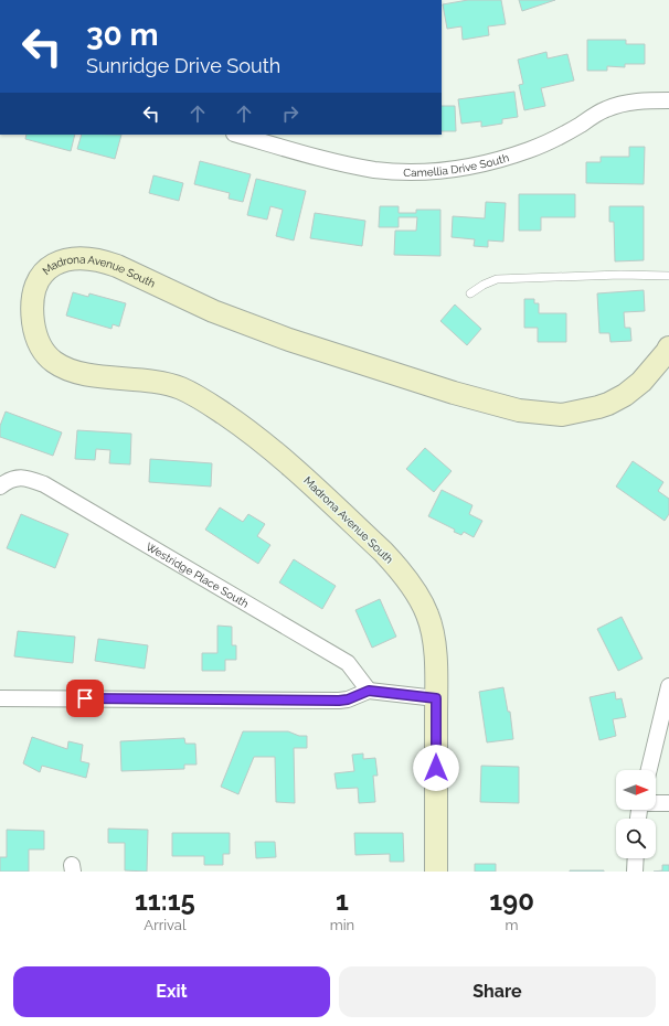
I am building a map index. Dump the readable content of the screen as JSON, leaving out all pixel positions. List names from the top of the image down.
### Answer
{
  "streets": {
    "main road": ["Madrona Avenue South"],
    "street": ["Camellia Drive South", "Westridge Place South"]
  },
  "north": "right",
  "page": {
    "turn": ["30 m", "Sunridge Drive South"],
    "eta": [
      "11:15",
      "Arrival",
      "1",
      "min",
      "190",
      "m"
    ],
    "buttons": ["Exit", "Share"]
  }
}
